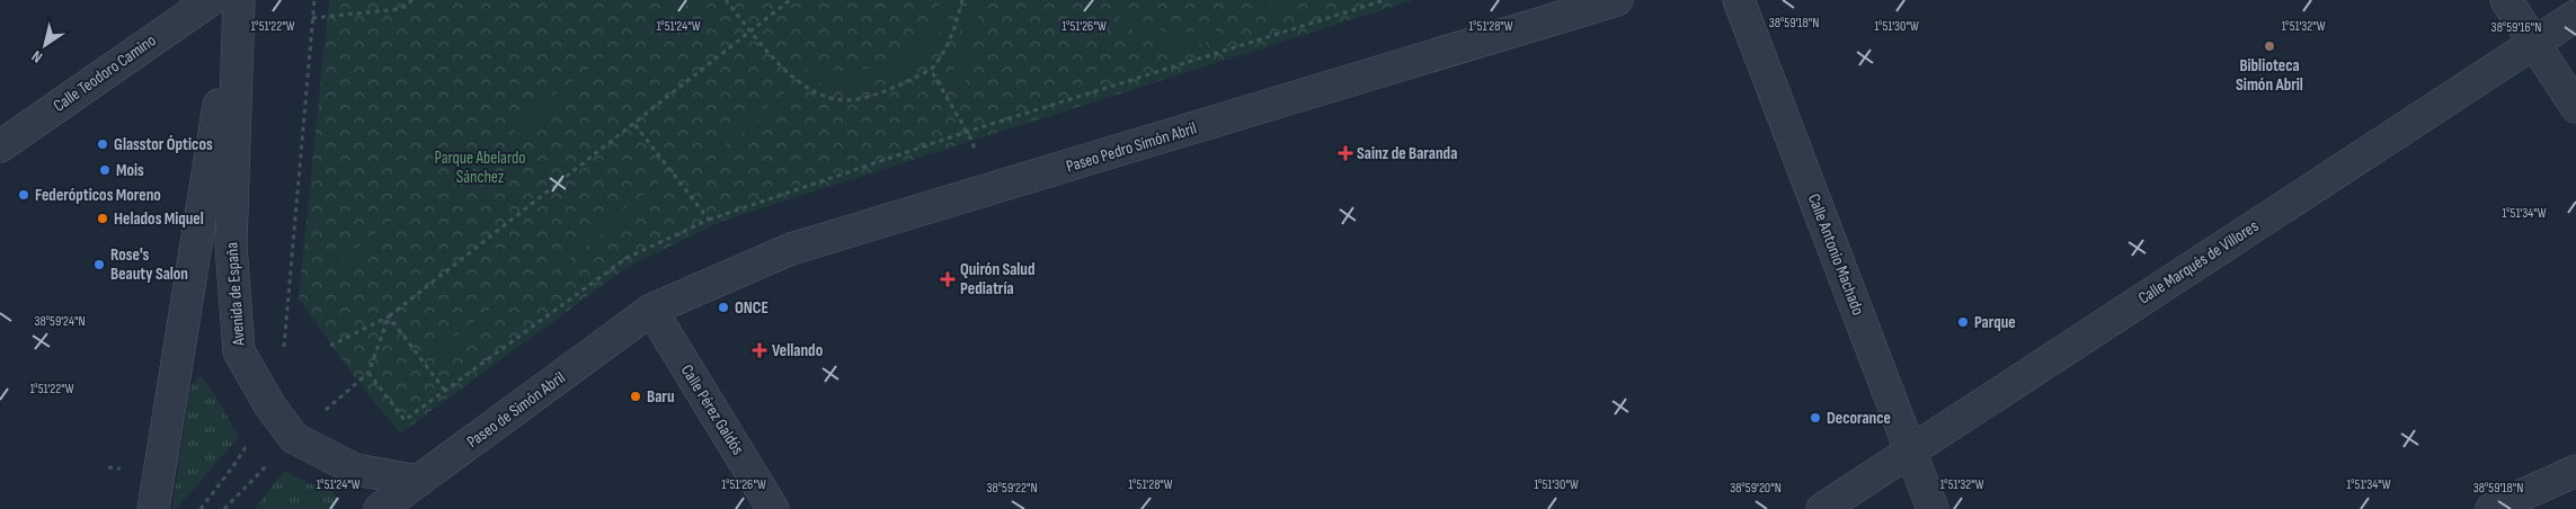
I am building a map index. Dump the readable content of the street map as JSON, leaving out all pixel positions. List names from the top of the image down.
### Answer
{
  "streets": {
    "street": [
      "Calle Teodoro Camino",
      "Paseo Pedro Simón Abril",
      "Calle Antonio Machado",
      "Calle Marqués de Villores",
      "Avenida de España",
      "Paseo de Simón Abril",
      "Calle Pérez Galdós"
    ]
  },
  "crossings": [
    ["Paseo Pedro Simón Abril", "Paseo de Simón Abril"],
    ["Paseo Pedro Simón Abril", "Calle Pérez Galdós"],
    ["Calle Antonio Machado", "Calle Marqués de Villores"],
    ["Avenida de España", "Paseo de Simón Abril"],
    ["Paseo de Simón Abril", "Calle Pérez Galdós"]
  ],
  "parks": ["Parque Abelardo Sánchez"],
  "places": {
    "other": [
      "Biblioteca Simón Abril",
      "Glasstor Ópticos",
      "Mois",
      "Federópticos Moreno",
      "Helados Miquel",
      "Rose's Beauty Salon",
      "ONCE",
      "Parque",
      "Baru",
      "Decorance"
    ],
    "health": ["Sainz de Baranda", "Quirón Salud Pediatría", "Vellando"]
  },
  "north": "bottom left",
  "coordinates": [
    "38°59'18\"N",
    "1°51'22\"W",
    "1°51'24\"W",
    "1°51'26\"W",
    "1°51'28\"W",
    "1°51'30\"W",
    "1°51'32\"W",
    "38°59'16\"N",
    "1°51'34\"W",
    "38°59'24\"N",
    "38°59'22\"N",
    "38°59'20\"N"
  ]
}
